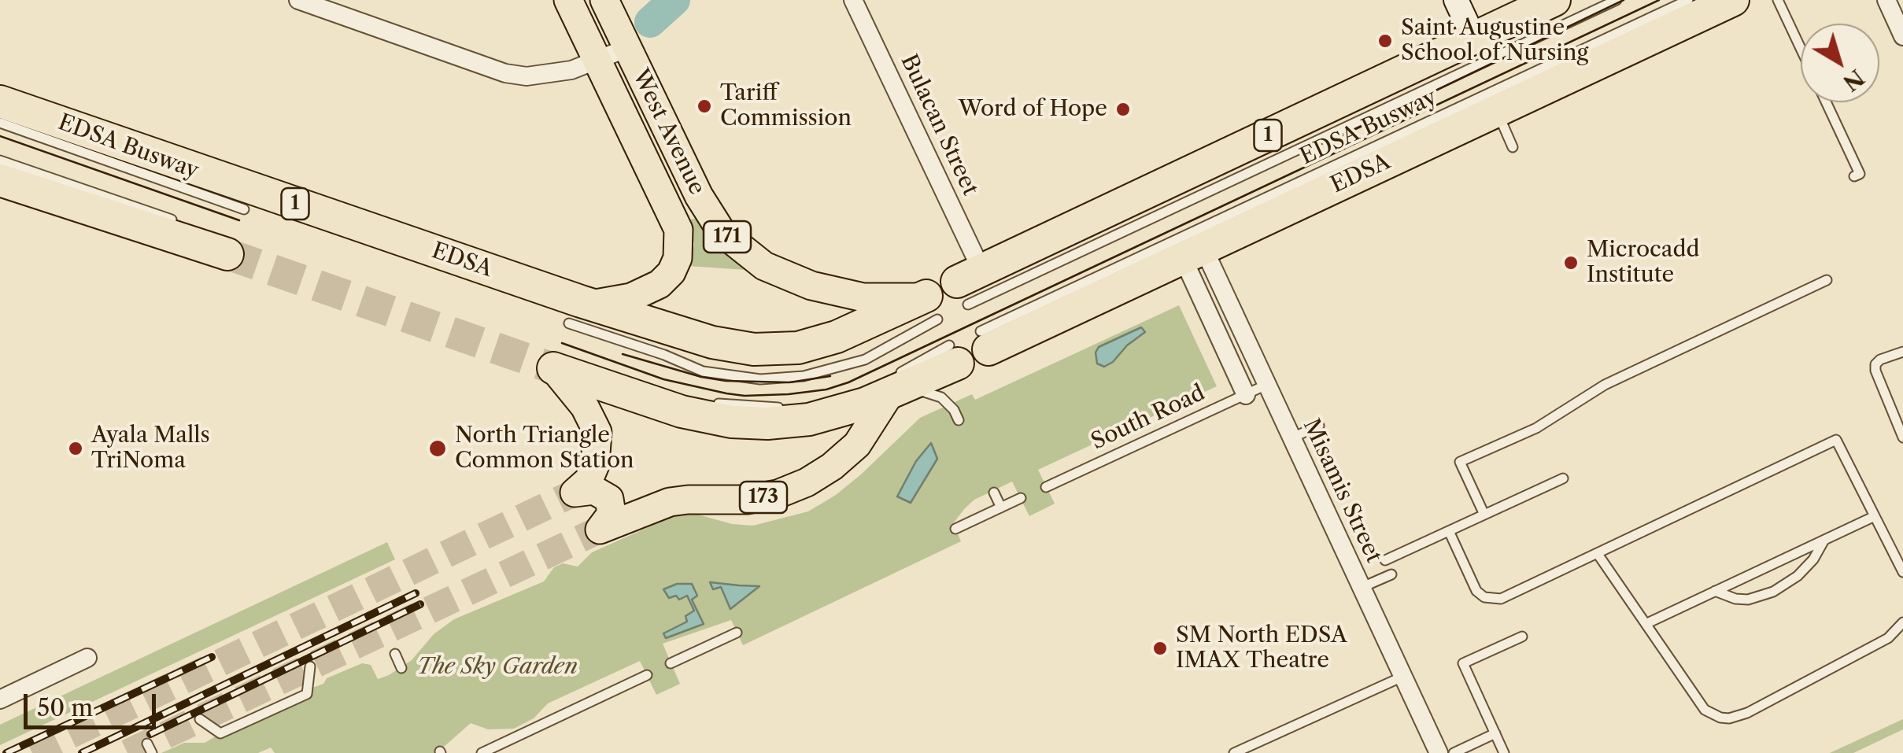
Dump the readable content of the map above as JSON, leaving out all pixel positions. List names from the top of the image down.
{
  "streets": {
    "highway": ["1", "EDSA"],
    "main road": ["West Avenue", "171", "173"],
    "street": ["Bulacan Street", "Misamis Street"],
    "lane": ["EDSA Busway", "South Road"]
  },
  "crossings": [
    ["Bulacan Street", "EDSA Busway"],
    ["Bulacan Street", "1"],
    ["EDSA Busway", "1"],
    ["EDSA Busway", "EDSA"],
    ["West Avenue", "EDSA"],
    ["EDSA", "Misamis Street"],
    ["South Road", "Misamis Street"]
  ],
  "parks": ["The Sky Garden"],
  "places": [
    "Saint Augustine School of Nursing",
    "Tariff Commission",
    "Word of Hope",
    "Microcadd Institute",
    "Ayala Malls TriNoma",
    "North Triangle Common Station",
    "SM North EDSA IMAX Theatre"
  ],
  "scale_bar": "50 m",
  "north": "bottom right"
}
